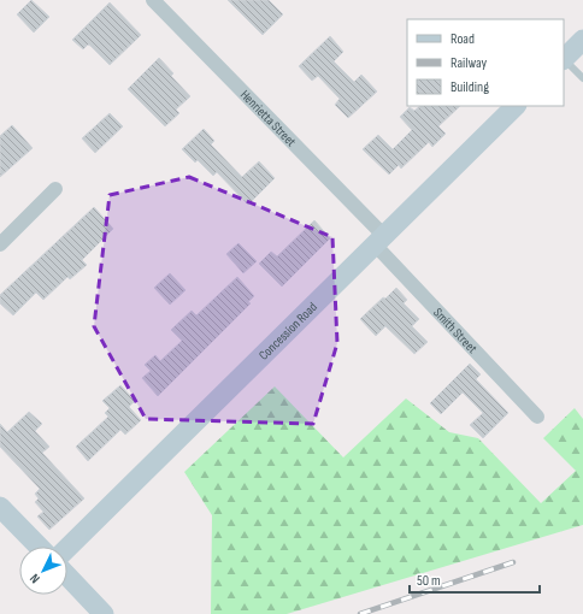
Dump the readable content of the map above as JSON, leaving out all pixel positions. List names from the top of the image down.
{
  "streets": {
    "street": ["Henrietta Street", "Smith Street", "Concession Road"]
  },
  "crossings": [
    ["Henrietta Street", "Smith Street"],
    ["Henrietta Street", "Concession Road"],
    ["Smith Street", "Concession Road"]
  ],
  "legend": ["Road", "Railway", "Building"],
  "scale_bar": "50 m",
  "north": "bottom left"
}
